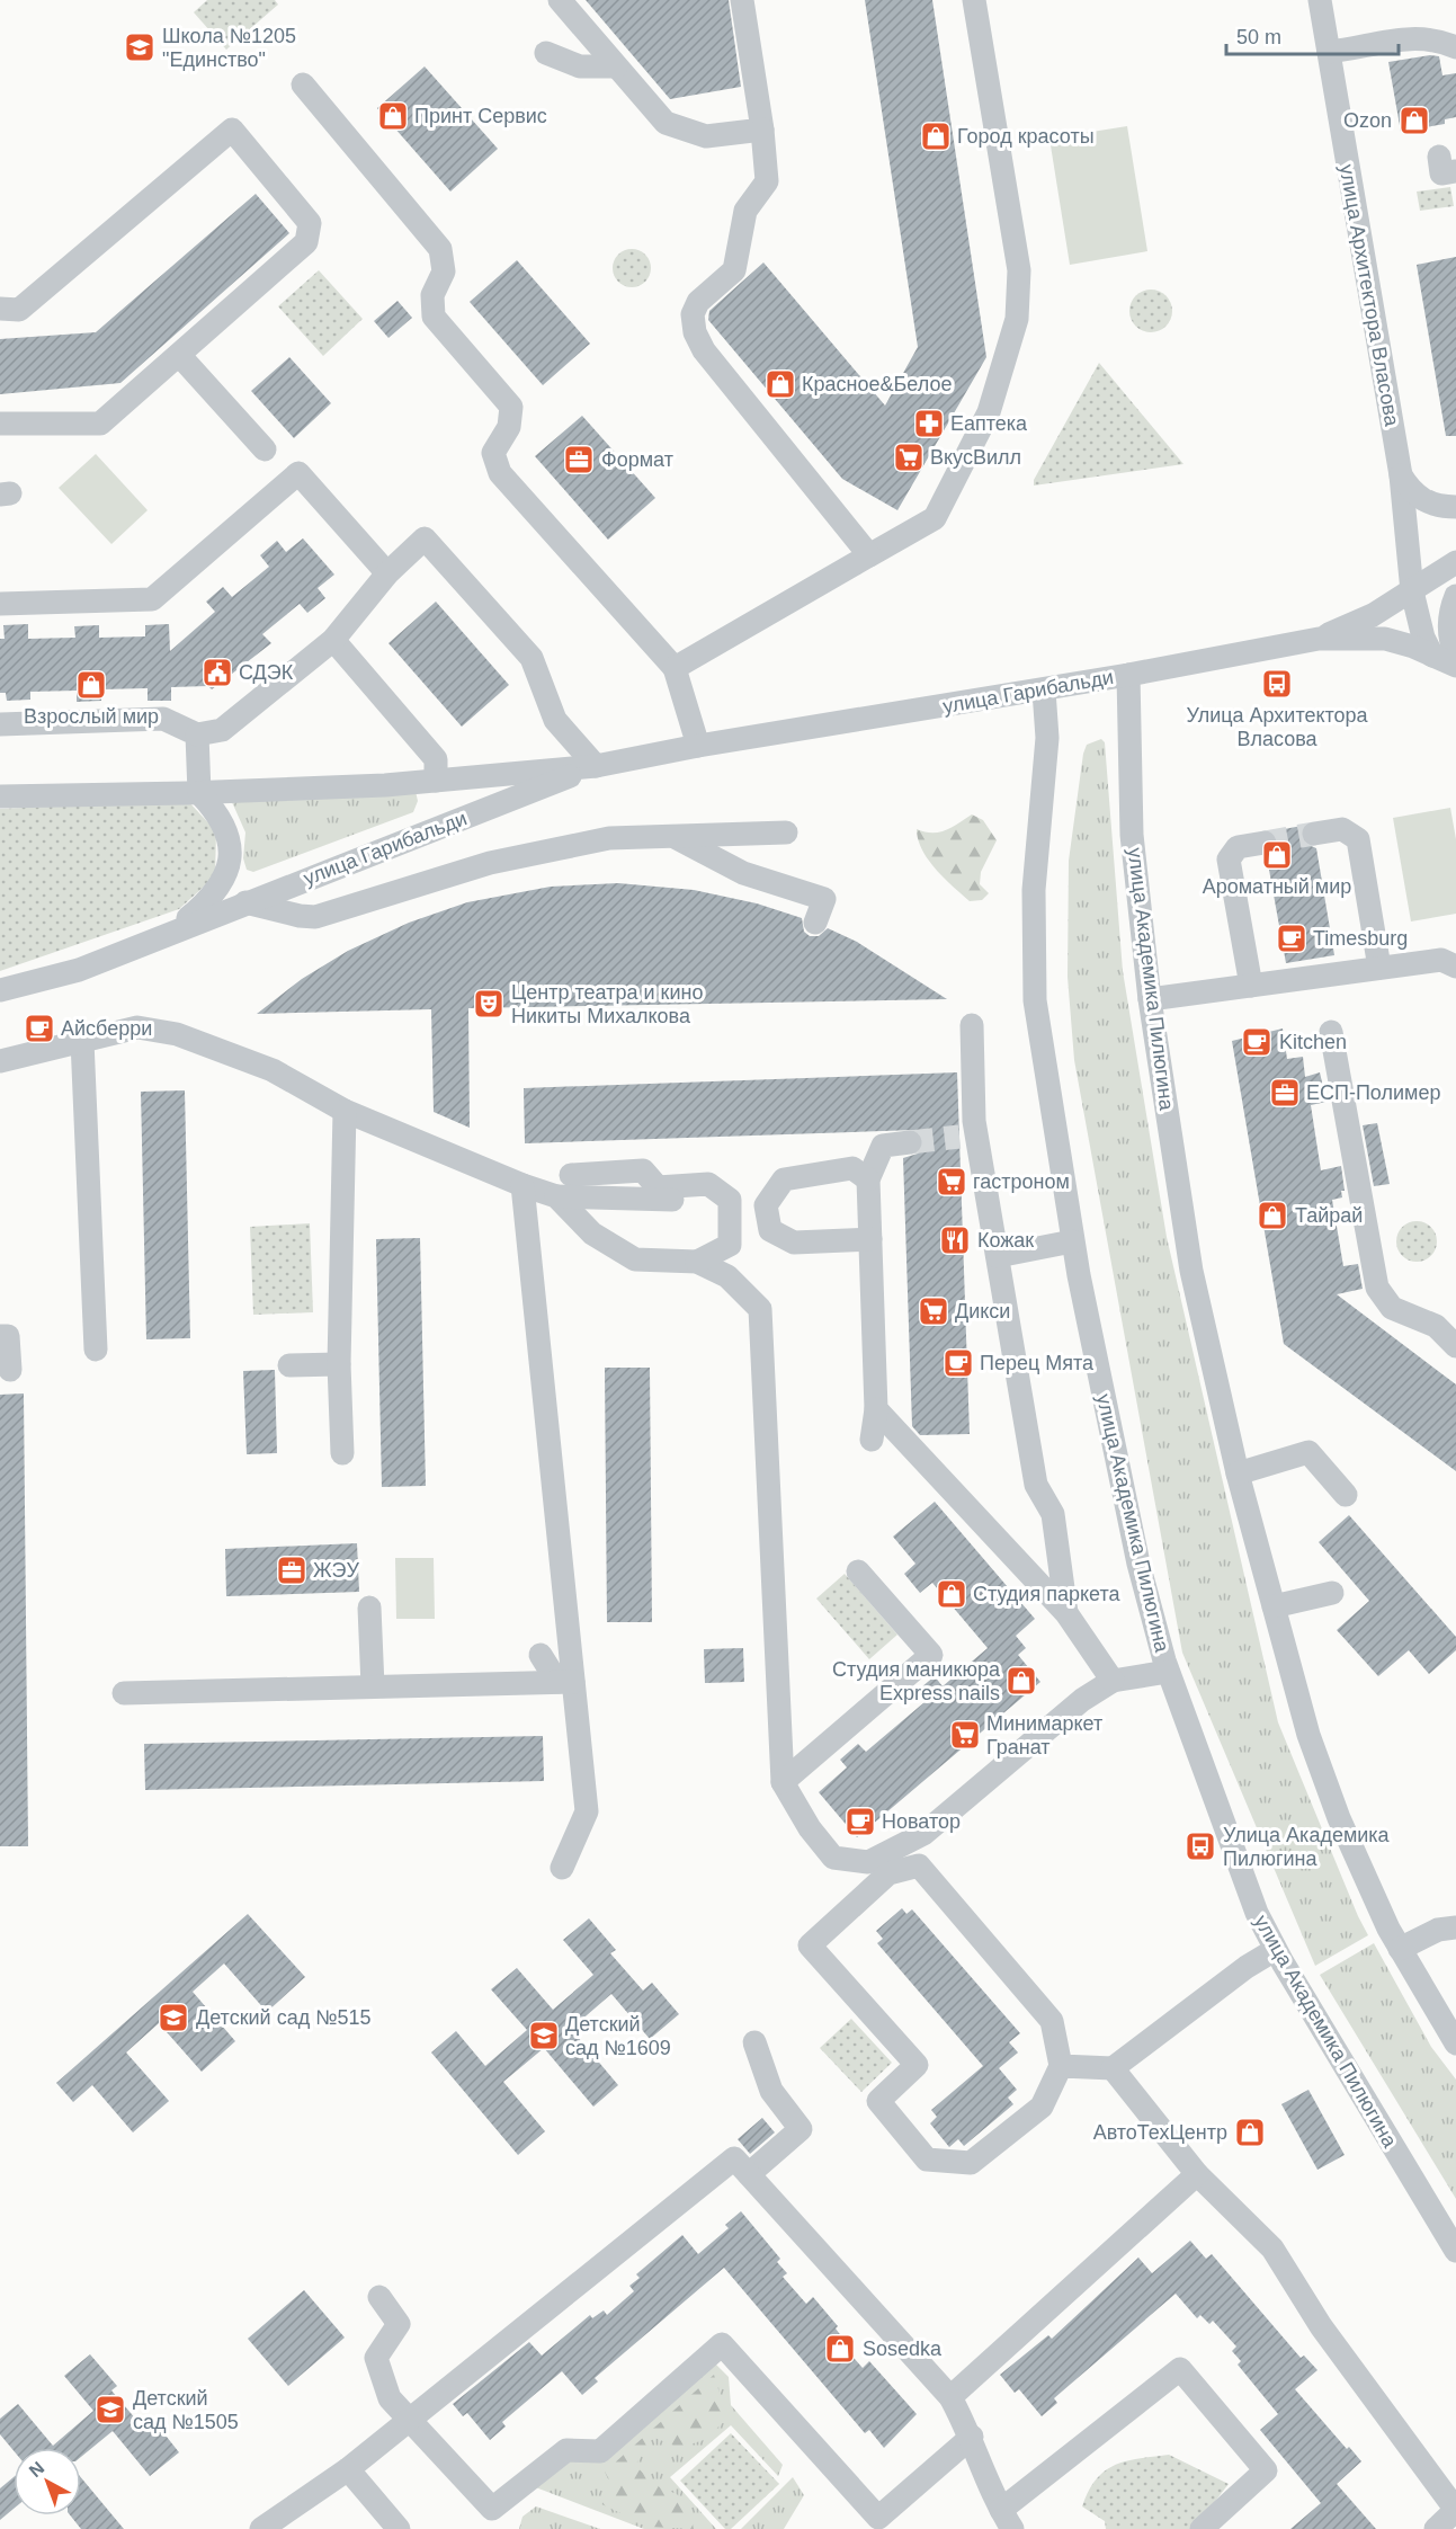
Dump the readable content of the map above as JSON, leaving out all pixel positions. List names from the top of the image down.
{
  "streets": {
    "street": ["улица Архитектора Власова", "улица Гарибальди", "улица Академика Пилюгина"]
  },
  "crossings": [
    ["улица Архитектора Власова", "улица Гарибальди"],
    ["улица Гарибальди", "улица Академика Пилюгина"]
  ],
  "places": {
    "school or university": [
      "Школа №1205 \"Единство\"",
      "Детский сад №515",
      "Детский сад №1609",
      "Детский сад №1505"
    ],
    "shop": [
      "Принт Сервис",
      "Ozon",
      "Город красоты",
      "Красное&Белое",
      "Взрослый мир",
      "Ароматный мир",
      "Тайрай",
      "Студия паркета",
      "Студия маникюра Express nails",
      "АвтоТехЦентр",
      "Sosedka"
    ],
    "pharmacy": ["Еаптека"],
    "supermarket": [
      "ВкусВилл",
      "гастроном",
      "Дикси",
      "Минимаркет Гранат"
    ],
    "office": ["Формат", "ЕСП-Полимер", "ЖЭУ"],
    "public building": ["СДЭК"],
    "bus stop": ["Улица Архитектора Власова", "Улица Академика Пилюгина"],
    "cafe": [
      "Timesburg",
      "Айсберри",
      "Kitchen",
      "Перец Мята",
      "Новатор"
    ],
    "theatre": ["Центр театра и кино Никиты Михалкова"],
    "restaurant": ["Кожак"]
  },
  "scale_bar": "50 m",
  "north": "top left"
}
